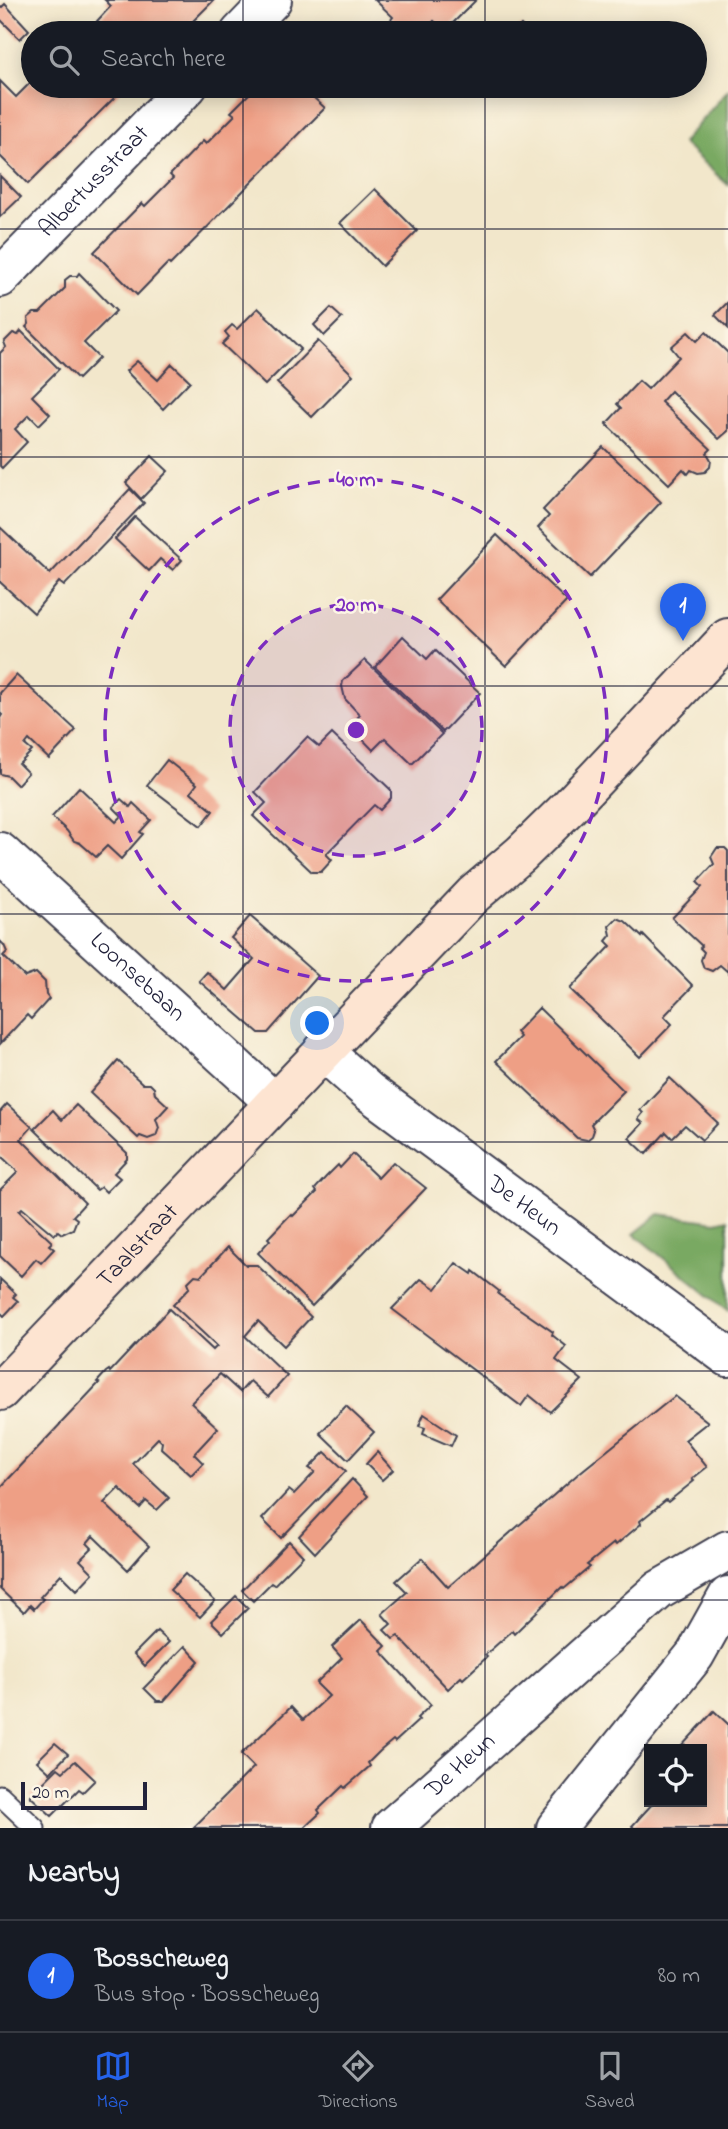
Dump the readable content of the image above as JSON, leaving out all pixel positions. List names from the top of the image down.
{
  "streets": {
    "main road": ["Taalstraat"],
    "street": ["Albertusstraat", "Loonsebaan", "De Heun"]
  },
  "crossings": [
    ["Loonsebaan", "Taalstraat"],
    ["De Heun", "Taalstraat"]
  ],
  "scale_bar": "20 m",
  "page": {
    "search": "Search here",
    "pins": "1",
    "scale": "20 m",
    "heading": "Nearby",
    "list": [
      {
        "mark": "1",
        "name": "Bosscheweg",
        "note": "Bus stop · Bosscheweg",
        "value": "80 m"
      }
    ],
    "nav": ["Map", "Directions", "Saved"]
  },
  "rings": ["40 m", "20 m"]
}
